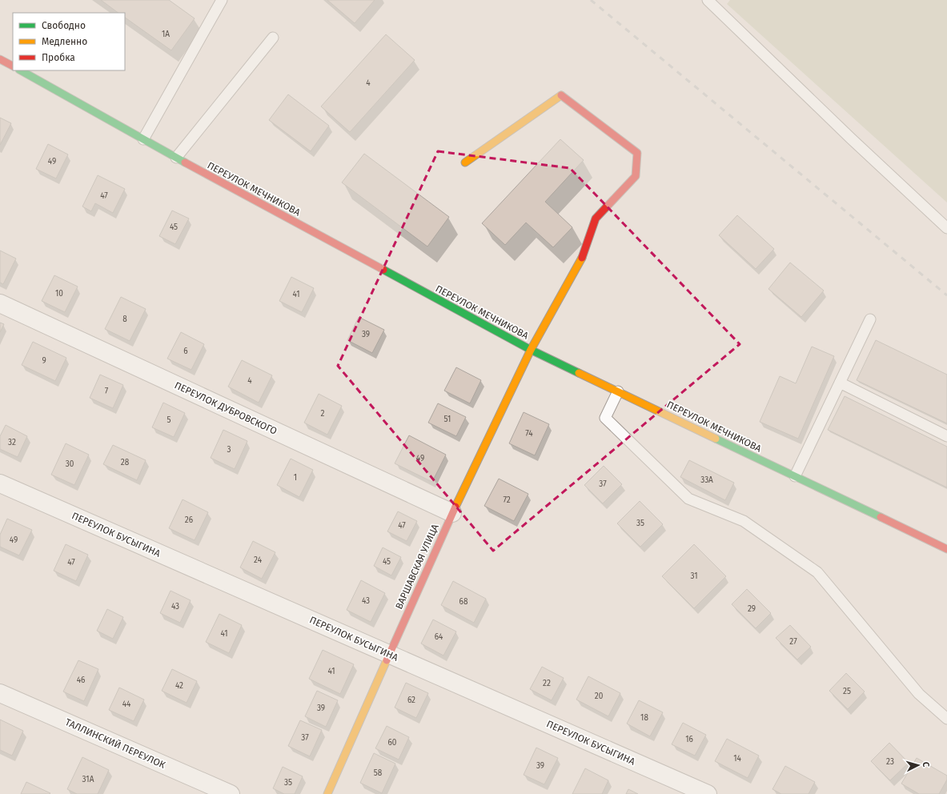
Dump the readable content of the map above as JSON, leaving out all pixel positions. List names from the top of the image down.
{
  "streets": {
    "street": [
      "ПЕРЕУЛОК МЕЧНИКОВА",
      "ПЕРЕУЛОК ДУБРОВСКОГО",
      "ПЕРЕУЛОК БУСЫГИНА",
      "ВАРШАВСКАЯ УЛИЦА",
      "ТАЛЛИНСКИЙ ПЕРЕУЛОК"
    ]
  },
  "crossings": [
    ["ПЕРЕУЛОК МЕЧНИКОВА", "ВАРШАВСКАЯ УЛИЦА"],
    ["ПЕРЕУЛОК ДУБРОВСКОГО", "ВАРШАВСКАЯ УЛИЦА"],
    ["ПЕРЕУЛОК БУСЫГИНА", "ВАРШАВСКАЯ УЛИЦА"]
  ],
  "house_numbers": [
    "1А",
    "4",
    "49",
    "47",
    "45",
    "10",
    "41",
    "8",
    "39",
    "6",
    "9",
    "4",
    "7",
    "2",
    "51",
    "5",
    "74",
    "32",
    "3",
    "49",
    "28",
    "30",
    "1",
    "33А",
    "37",
    "72",
    "26",
    "35",
    "47",
    "49",
    "24",
    "45",
    "47",
    "31",
    "43",
    "68",
    "43",
    "29",
    "41",
    "64",
    "27",
    "41",
    "46",
    "22",
    "42",
    "25",
    "20",
    "62",
    "44",
    "39",
    "18",
    "37",
    "16",
    "60",
    "14",
    "23",
    "39",
    "58",
    "31А",
    "35"
  ],
  "legend": ["Свободно", "Медленно", "Пробка"],
  "north": "right"
}
